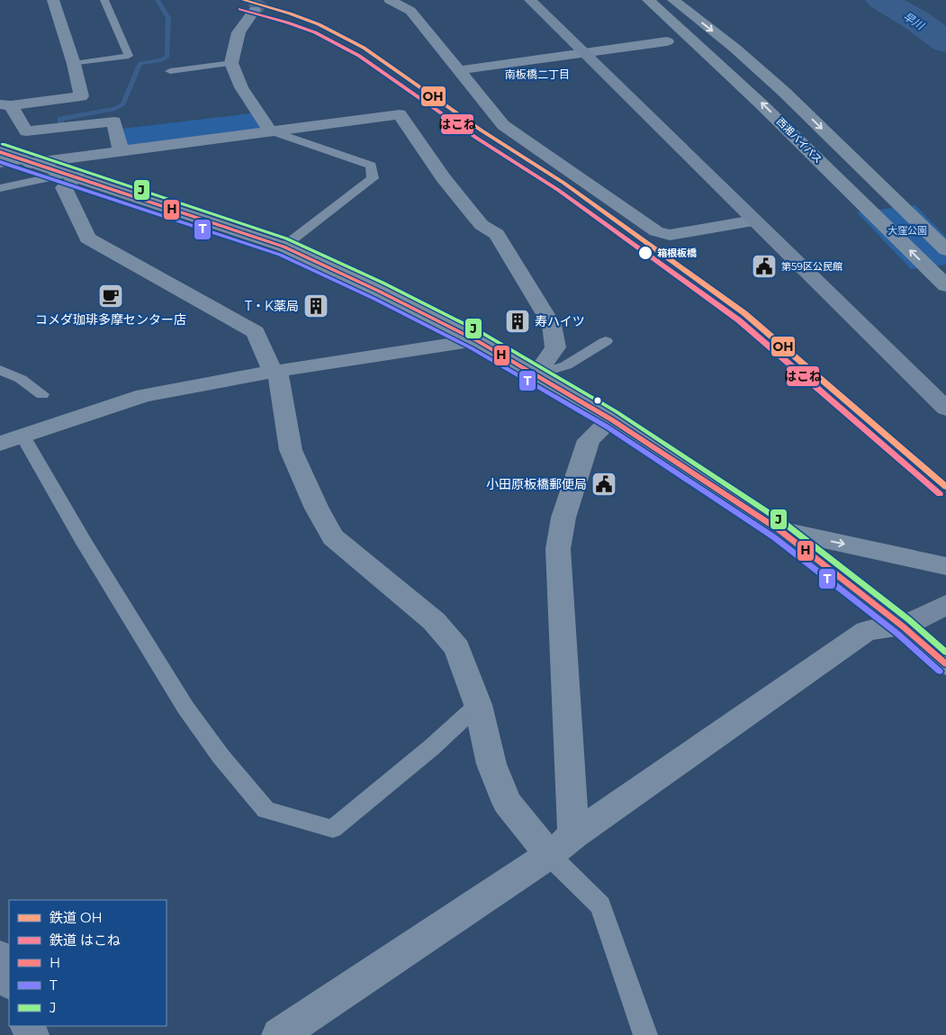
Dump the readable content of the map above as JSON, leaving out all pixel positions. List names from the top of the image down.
{
  "streets": {
    "highway": ["西湘バイパス"]
  },
  "districts": ["南板橋二丁目"],
  "water": ["早川"],
  "parks": ["大窪公園"],
  "places": {
    "other": ["箱根板橋"],
    "public building": ["第59区公民館", "小田原板橋郵便局"],
    "cafe": ["コメダ珈琲多摩センター店"],
    "building": ["T・K薬局", "寿ハイツ"]
  },
  "lines": [
    "rail line OH",
    "rail line はこね",
    "transit line J",
    "transit line H",
    "transit line T"
  ],
  "legend": [
    "鉄道 OH",
    "鉄道 はこね",
    "H",
    "T",
    "J"
  ]
}
